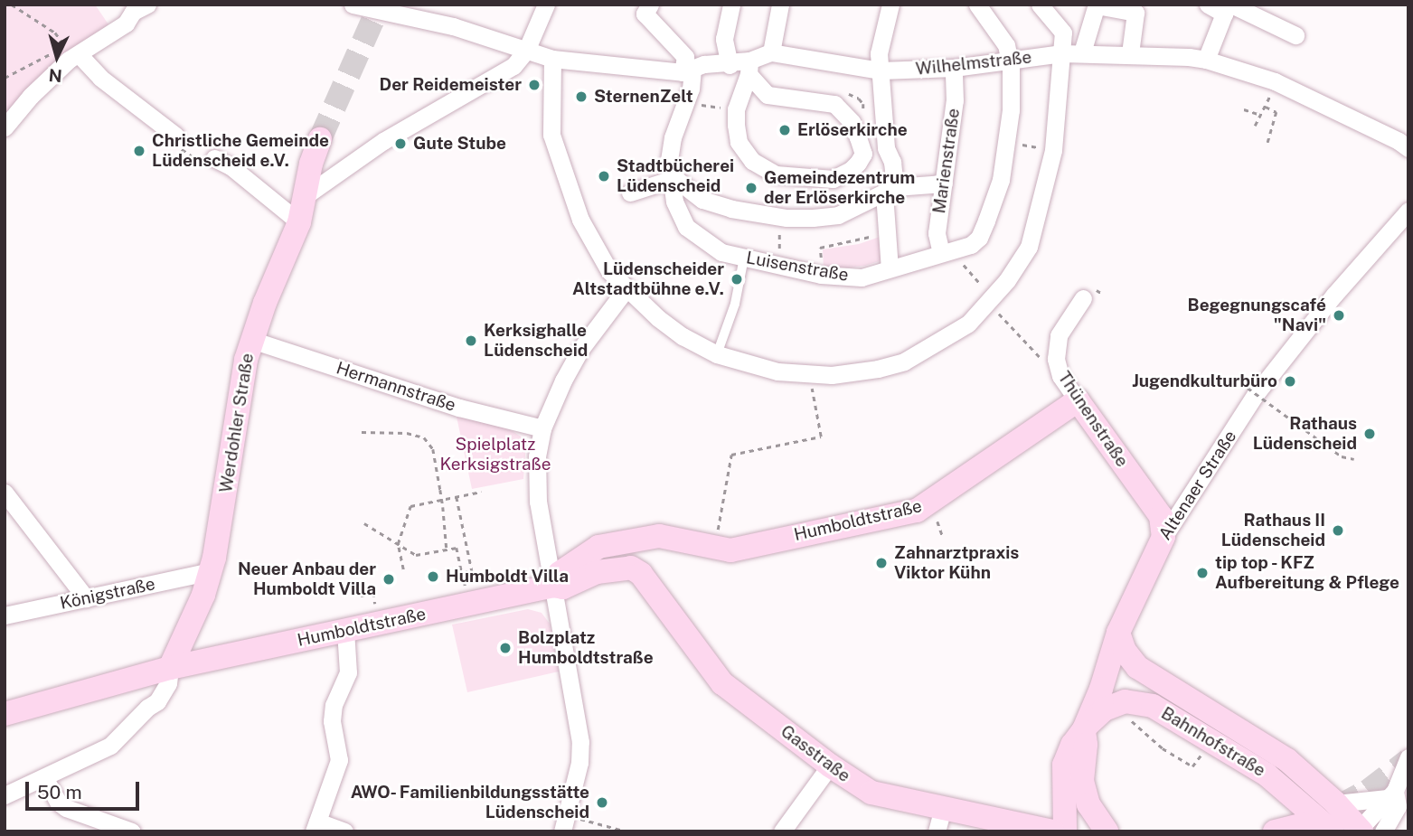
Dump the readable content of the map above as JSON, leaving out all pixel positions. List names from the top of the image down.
{
  "streets": {
    "street": [
      "Wilhelmstraße",
      "Marienstraße",
      "Luisenstraße",
      "Hermannstraße",
      "Thünenstraße",
      "Werdohler Straße",
      "Altenaer Straße",
      "Humboldtstraße",
      "Königstraße",
      "Bahnhofstraße",
      "Gasstraße"
    ]
  },
  "crossings": [
    ["Wilhelmstraße", "Marienstraße"],
    ["Wilhelmstraße", "Luisenstraße"],
    ["Marienstraße", "Luisenstraße"],
    ["Hermannstraße", "Werdohler Straße"],
    ["Thünenstraße", "Altenaer Straße"],
    ["Thünenstraße", "Humboldtstraße"],
    ["Werdohler Straße", "Humboldtstraße"],
    ["Werdohler Straße", "Königstraße"],
    ["Altenaer Straße", "Bahnhofstraße"],
    ["Humboldtstraße", "Gasstraße"]
  ],
  "parks": ["Spielplatz Kerksigstraße"],
  "places": [
    "Der Reidemeister",
    "SternenZelt",
    "Erlöserkirche",
    "Gute Stube",
    "Christliche Gemeinde Lüdenscheid e.V.",
    "Stadtbücherei Lüdenscheid",
    "Gemeindezentrum der Erlöserkirche",
    "Lüdenscheider Altstadtbühne e.V.",
    "Begegnungscafé \"Navi\"",
    "Kerksighalle Lüdenscheid",
    "Jugendkulturbüro",
    "Rathaus Lüdenscheid",
    "Rathaus II Lüdenscheid",
    "Zahnarztpraxis Viktor Kühn",
    "tip top - KFZ Aufbereitung & Pflege",
    "Humboldt Villa",
    "Neuer Anbau der Humboldt Villa",
    "Bolzplatz Humboldtstraße",
    "AWO- Familienbildungsstätte Lüdenscheid"
  ],
  "scale_bar": "50 m",
  "north": "bottom"
}
